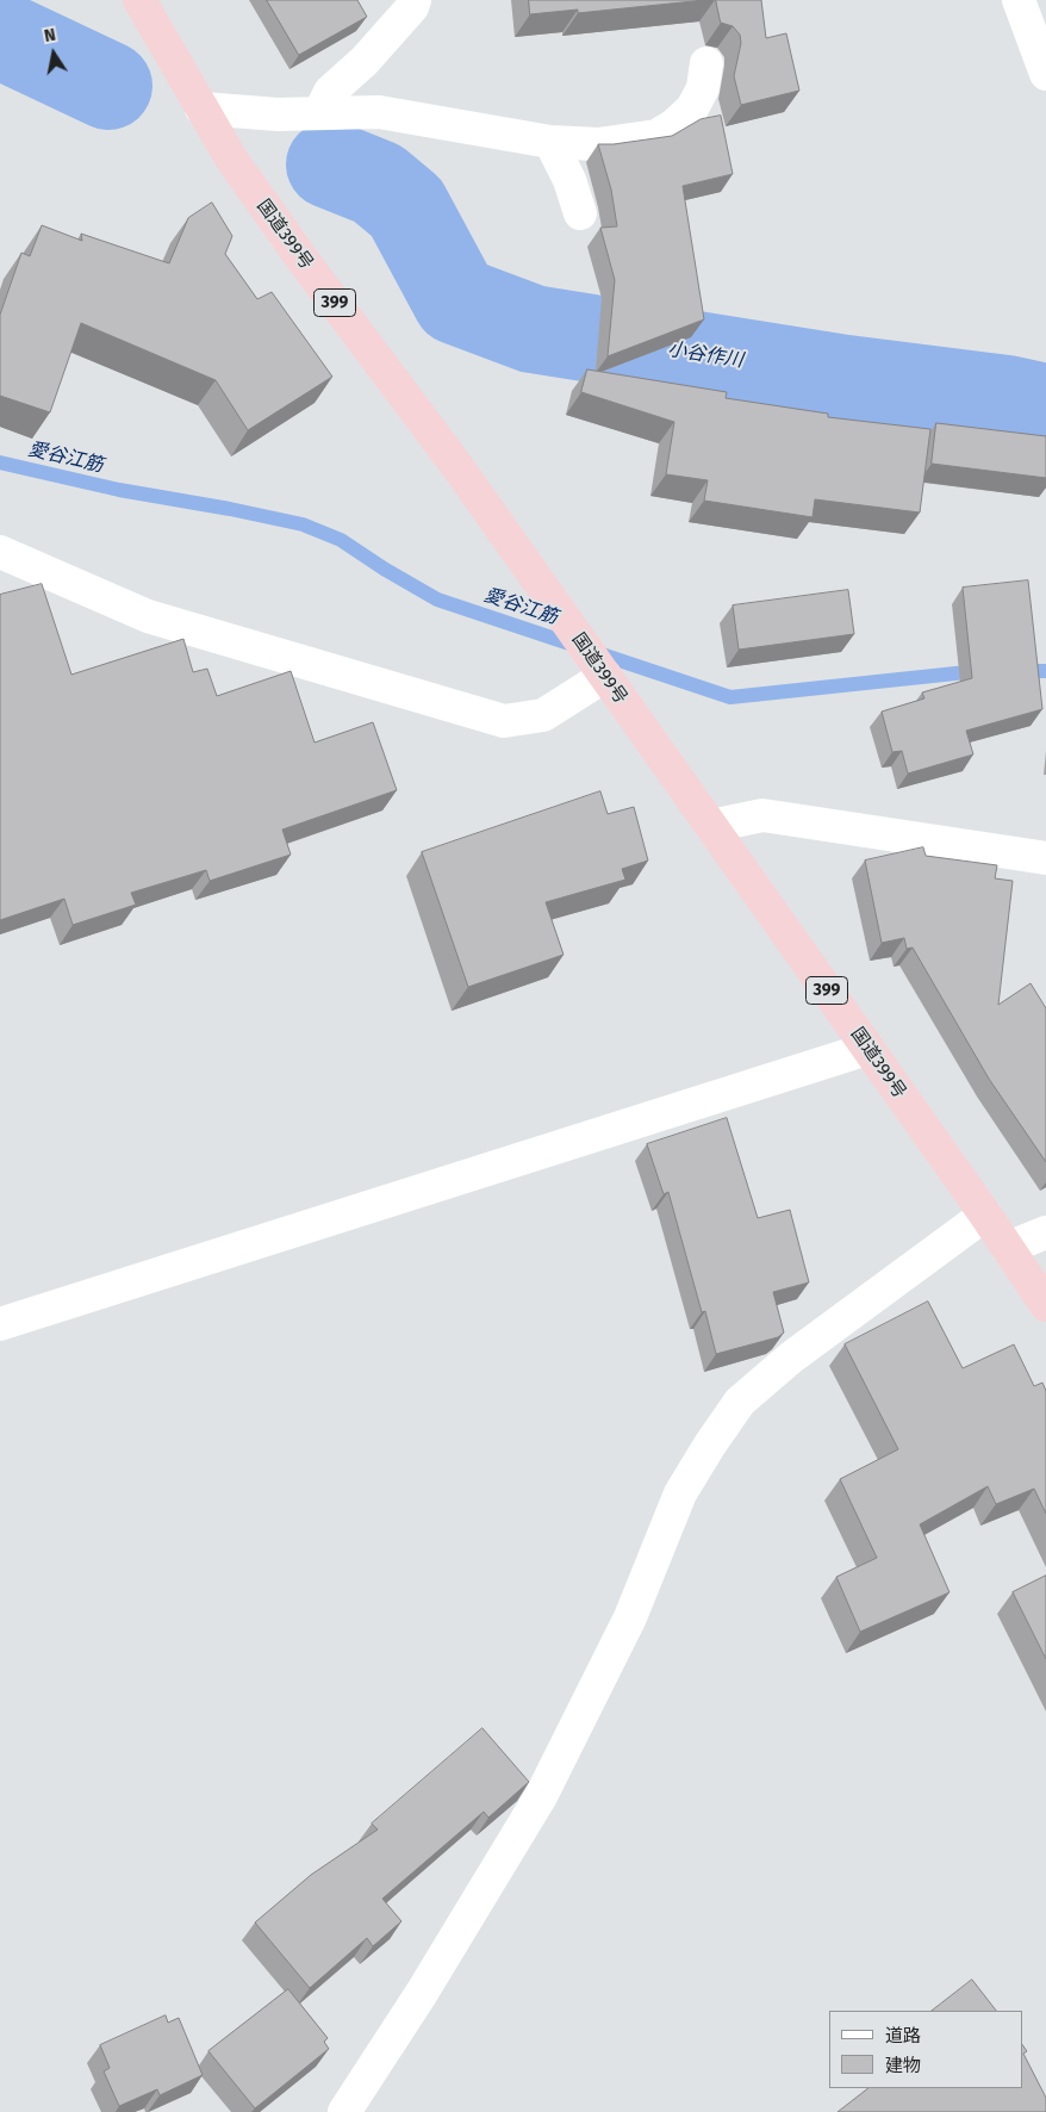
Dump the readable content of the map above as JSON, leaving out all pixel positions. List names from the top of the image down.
{
  "streets": {
    "highway": ["国道399号", "399"]
  },
  "water": ["小谷作川", "愛谷江筋"],
  "legend": ["道路", "建物"],
  "north": "top"
}
